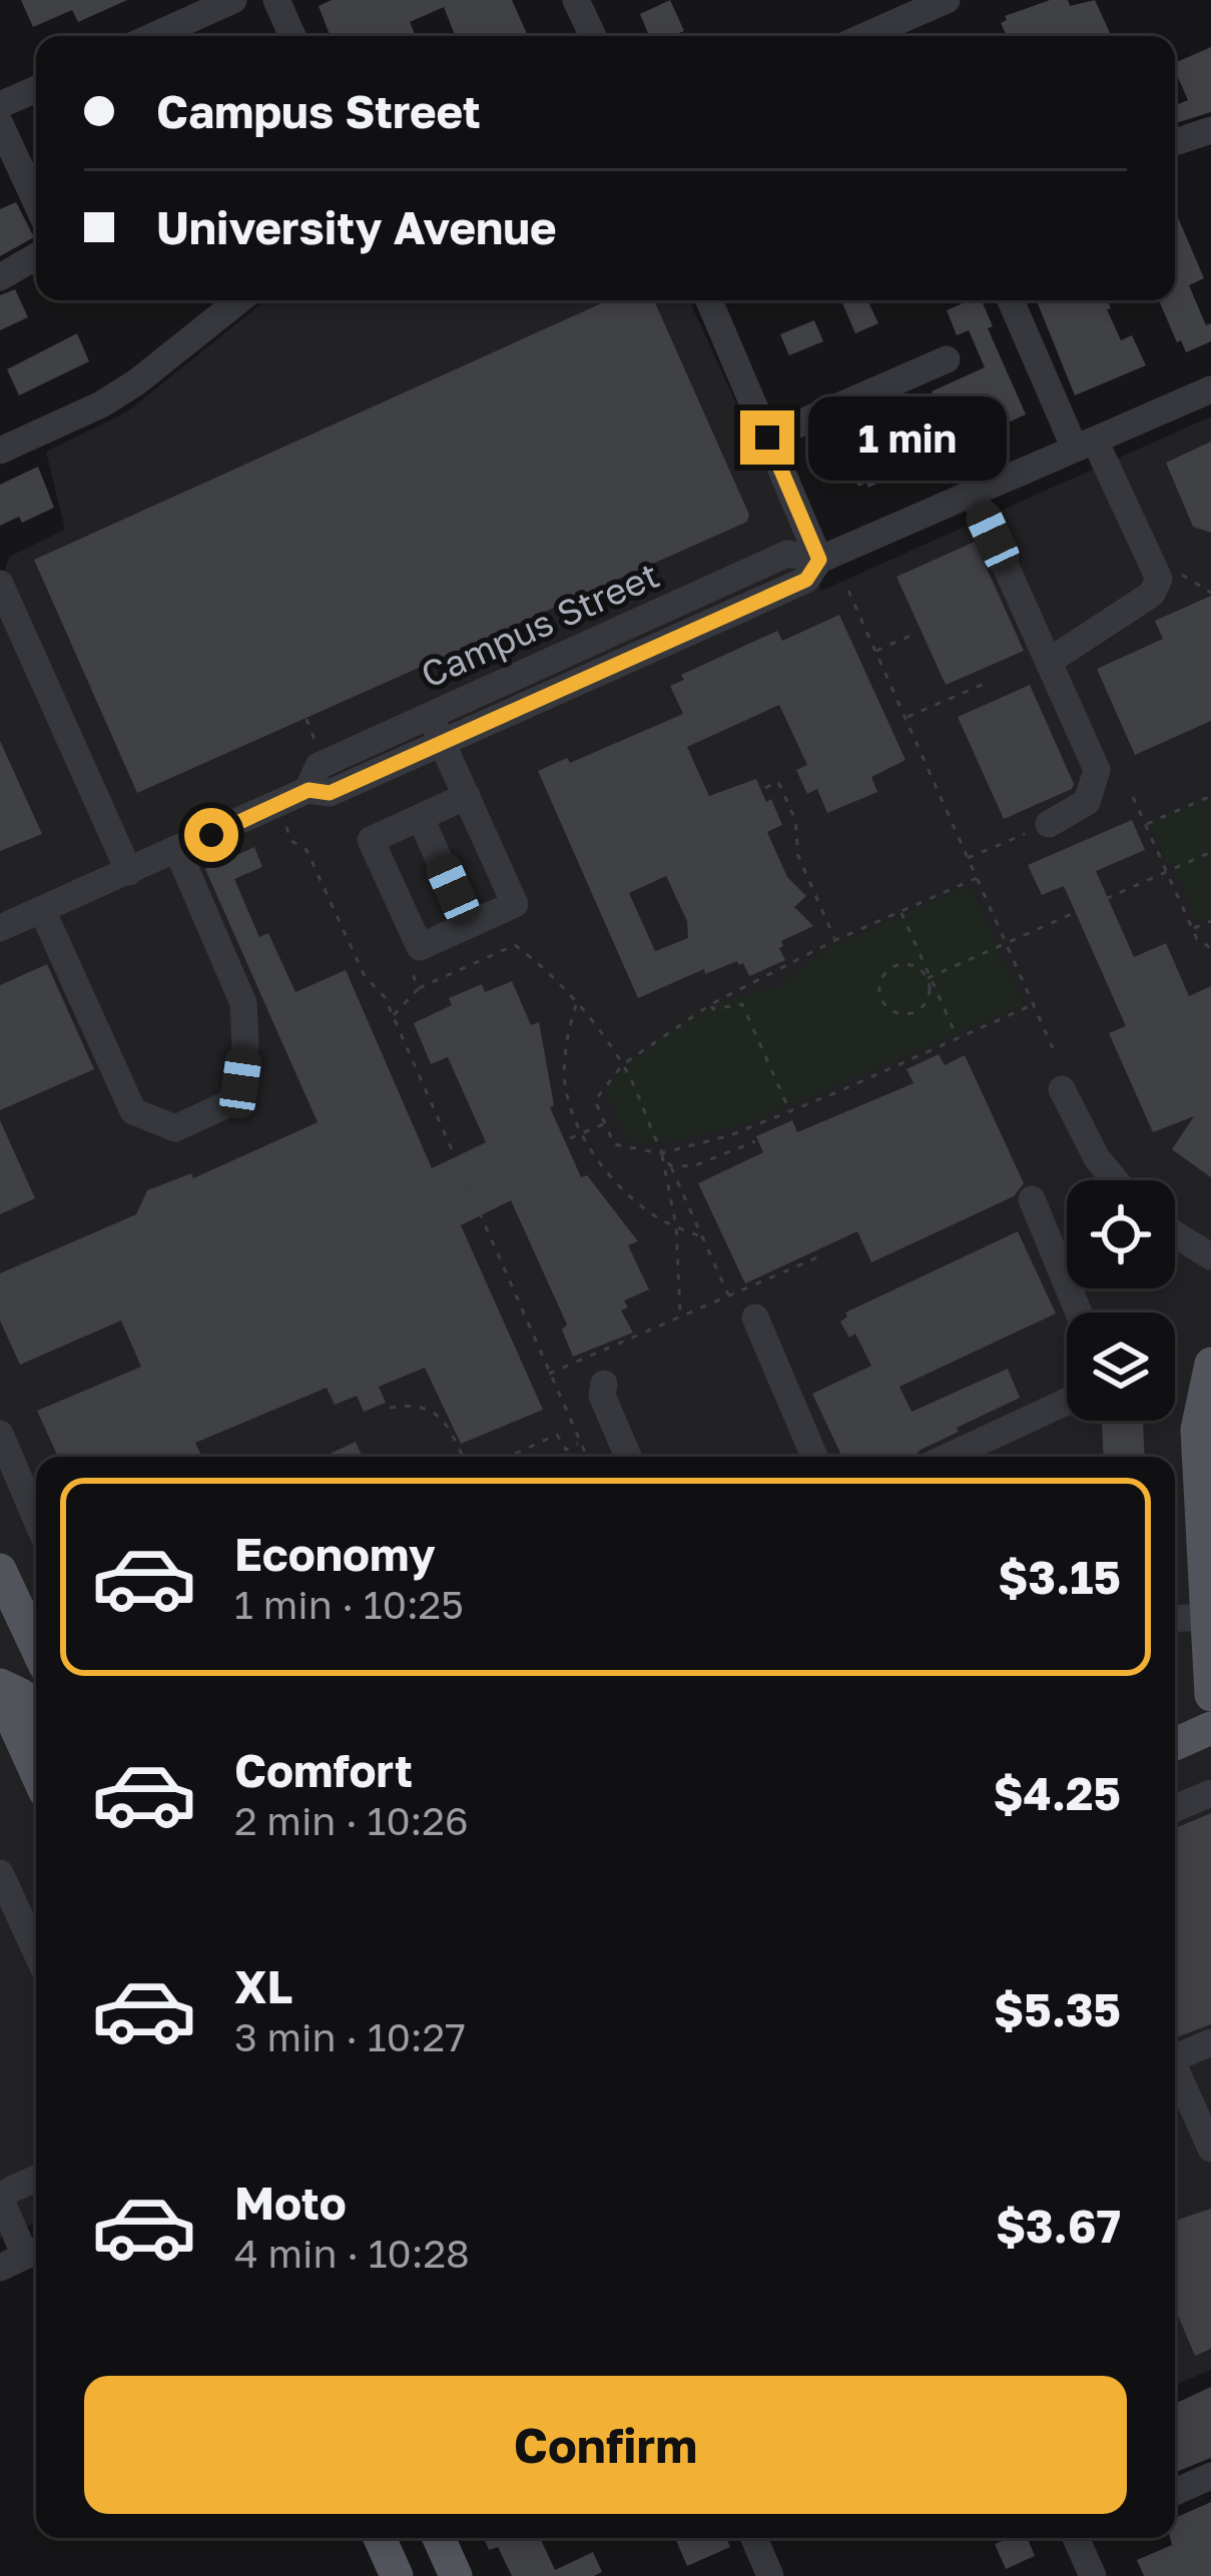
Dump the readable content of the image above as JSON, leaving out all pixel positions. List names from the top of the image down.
{
  "streets": {
    "street": ["Campus Street"]
  },
  "page": {
    "banner": ["Campus Street", "University Avenue"],
    "bubble": "1 min",
    "list": [
      {
        "name": "Economy",
        "note": "1 min · 10:25",
        "value": "$3.15"
      },
      {
        "name": "Comfort",
        "note": "2 min · 10:26",
        "value": "$4.25"
      },
      {
        "name": "XL",
        "note": "3 min · 10:27",
        "value": "$5.35"
      },
      {
        "name": "Moto",
        "note": "4 min · 10:28",
        "value": "$3.67"
      }
    ],
    "buttons": "Confirm"
  }
}
